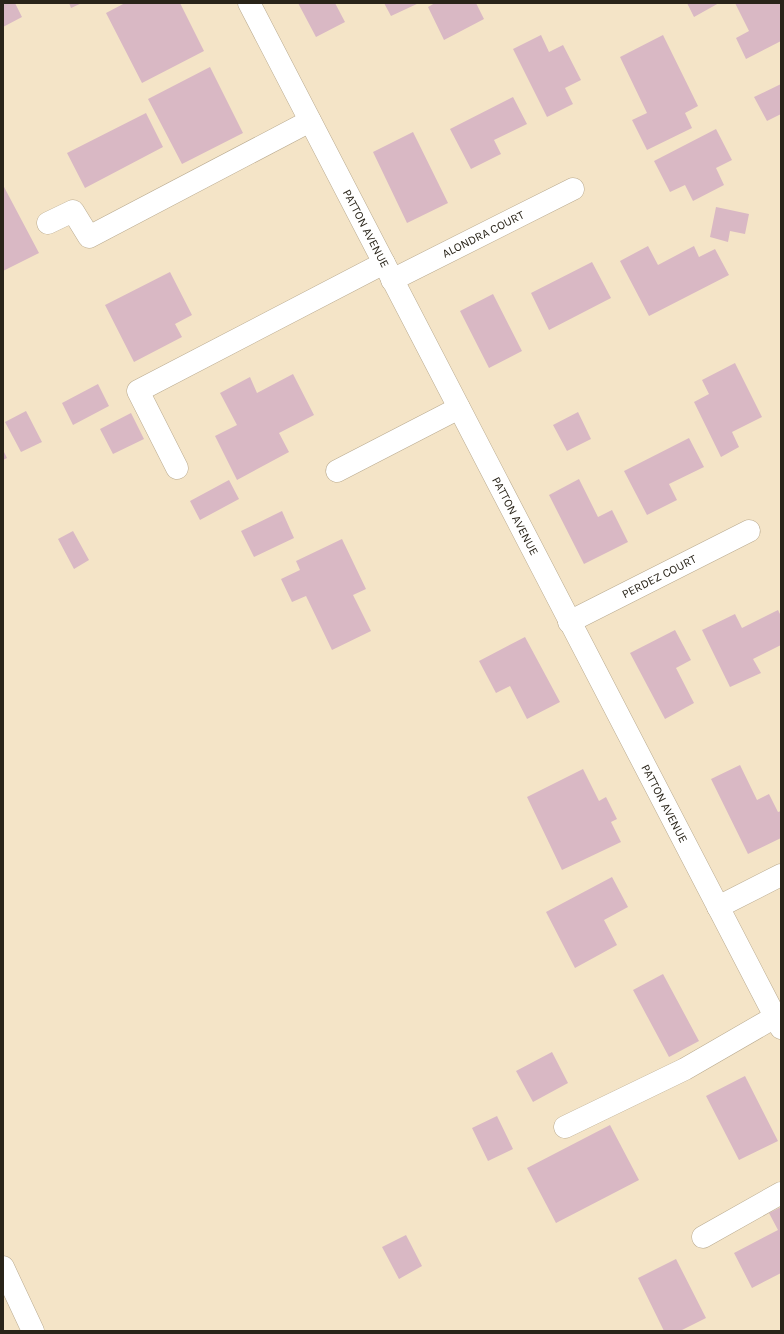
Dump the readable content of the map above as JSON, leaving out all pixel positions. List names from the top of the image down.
{
  "streets": {
    "street": ["PATTON AVENUE", "ALONDRA COURT", "PERDEZ COURT"]
  },
  "crossings": [
    ["PATTON AVENUE", "ALONDRA COURT"],
    ["PATTON AVENUE", "PERDEZ COURT"]
  ]
}
